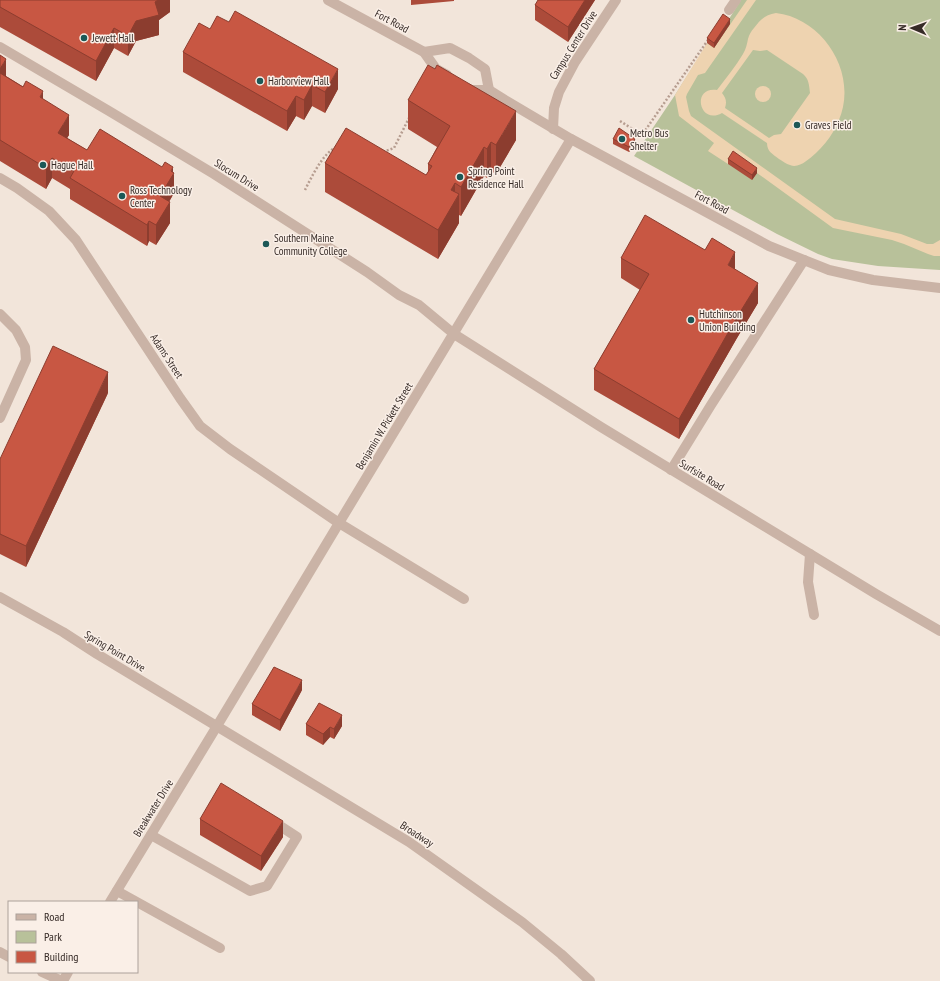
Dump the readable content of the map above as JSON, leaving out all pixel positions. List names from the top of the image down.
{
  "streets": {
    "street": [
      "Fort Road",
      "Campus Center Drive",
      "Slocum Drive",
      "Adams Street",
      "Benjamin W. Pickett Street",
      "Surfsite Road",
      "Spring Point Drive",
      "Breakwater Drive",
      "Broadway"
    ]
  },
  "crossings": [
    ["Fort Road", "Campus Center Drive"],
    ["Fort Road", "Benjamin W. Pickett Street"],
    ["Slocum Drive", "Benjamin W. Pickett Street"],
    ["Slocum Drive", "Surfsite Road"],
    ["Adams Street", "Benjamin W. Pickett Street"],
    ["Benjamin W. Pickett Street", "Surfsite Road"],
    ["Benjamin W. Pickett Street", "Spring Point Drive"],
    ["Benjamin W. Pickett Street", "Breakwater Drive"],
    ["Benjamin W. Pickett Street", "Broadway"],
    ["Spring Point Drive", "Breakwater Drive"],
    ["Spring Point Drive", "Broadway"],
    ["Breakwater Drive", "Broadway"]
  ],
  "places": [
    "Jewett Hall",
    "Harborview Hall",
    "Graves Field",
    "Metro Bus Shelter",
    "Hague Hall",
    "Spring Point Residence Hall",
    "Ross Technology Center",
    "Southern Maine Community College",
    "Hutchinson Union Building"
  ],
  "legend": ["Road", "Park", "Building"],
  "north": "left"
}
